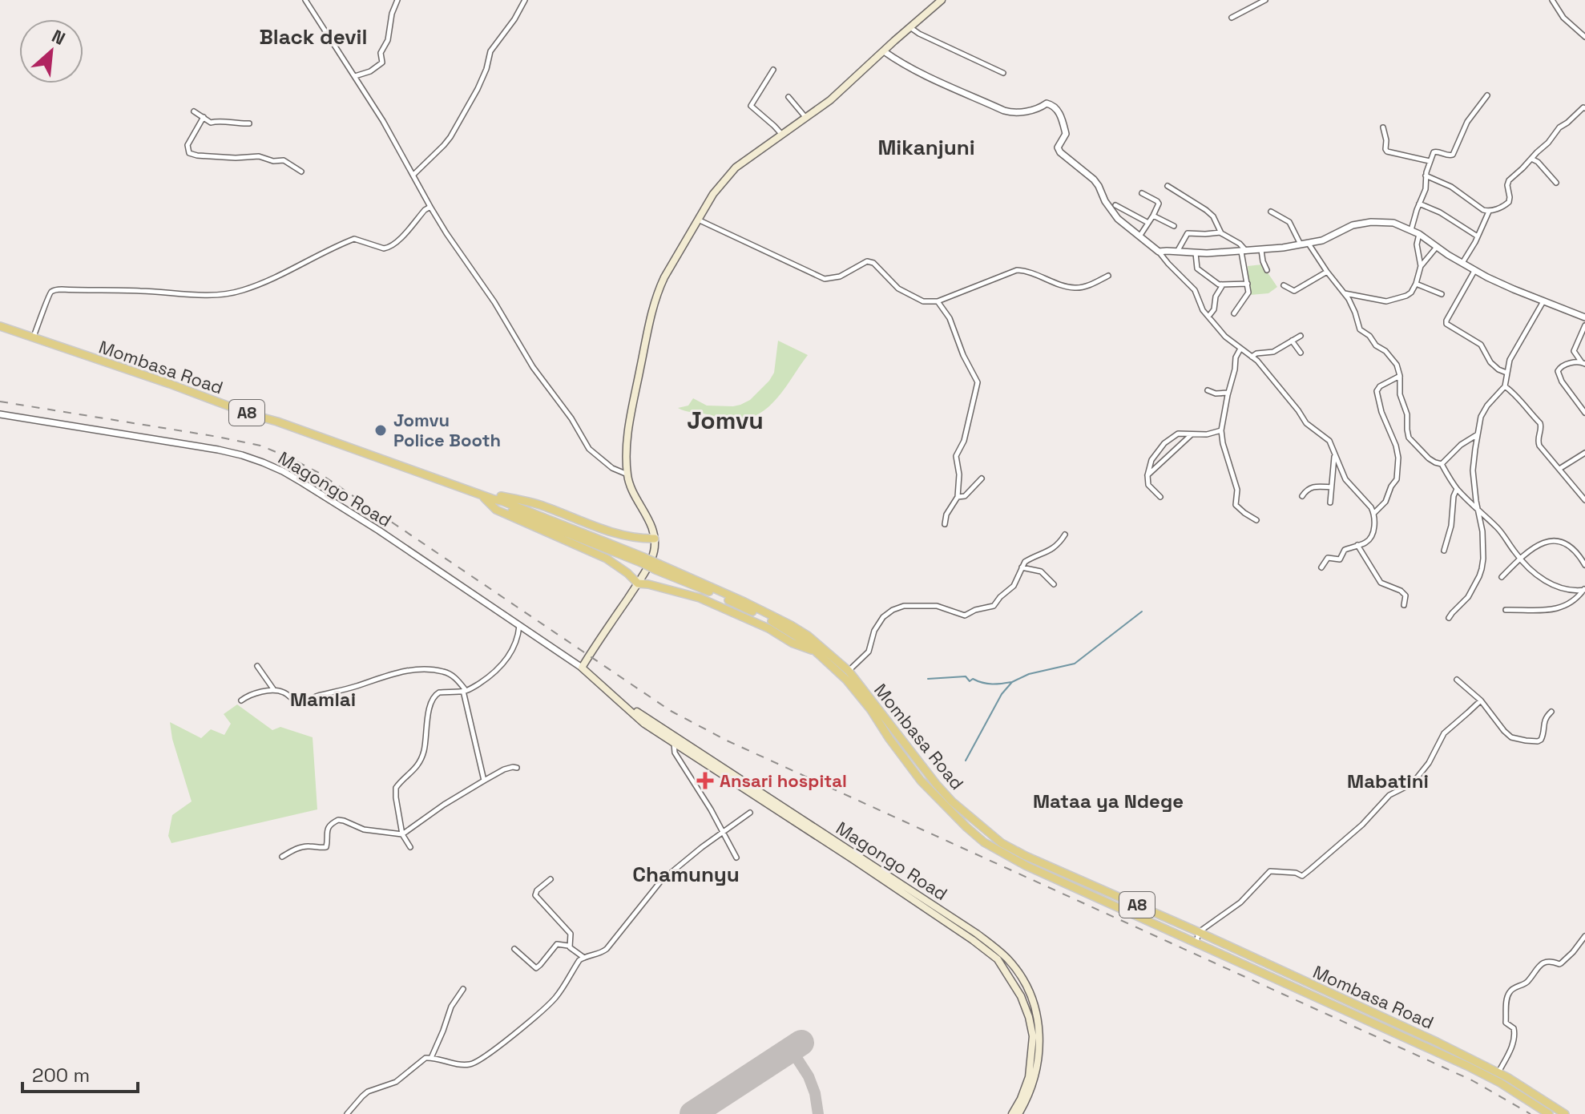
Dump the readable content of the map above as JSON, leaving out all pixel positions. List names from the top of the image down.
{
  "streets": {
    "highway": ["Mombasa Road", "A8"],
    "main road": ["Magongo Road"]
  },
  "districts": [
    "Black devil",
    "Mikanjuni",
    "Jomvu",
    "Mamlai",
    "Mabatini",
    "Mataa ya Ndege",
    "Chamunyu"
  ],
  "places": {
    "other": ["Jomvu Police Booth"],
    "health": ["Ansari hospital"]
  },
  "scale_bar": "200 m",
  "north": "top right"
}
